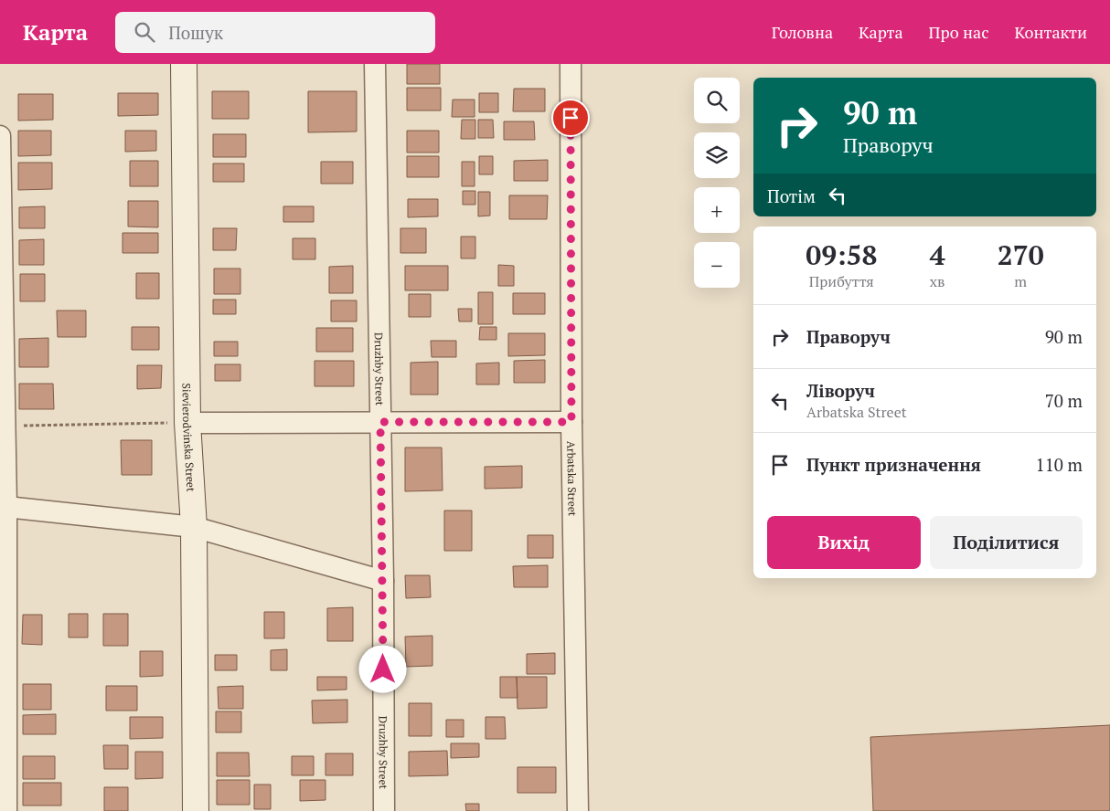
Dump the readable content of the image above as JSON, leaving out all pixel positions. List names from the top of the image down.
{
  "streets": {
    "street": ["Druzhby Street", "Sievierodvinska Street", "Arbatska Street"]
  },
  "page": {
    "header": "Карта",
    "search": "Пошук",
    "nav": [
      "Головна",
      "Карта",
      "Про нас",
      "Контакти"
    ],
    "map_buttons": ["+", "−"],
    "turn": ["90 m", "Праворуч"],
    "then": "Потім",
    "eta": [
      "09:58",
      "Прибуття",
      "4",
      "хв",
      "270",
      "m"
    ],
    "list": [
      {
        "name": "Праворуч",
        "value": "90 m"
      },
      {
        "name": "Ліворуч",
        "note": "Arbatska Street",
        "value": "70 m"
      },
      {
        "name": "Пункт призначення",
        "value": "110 m"
      }
    ],
    "buttons": ["Вихід", "Поділитися"]
  }
}
